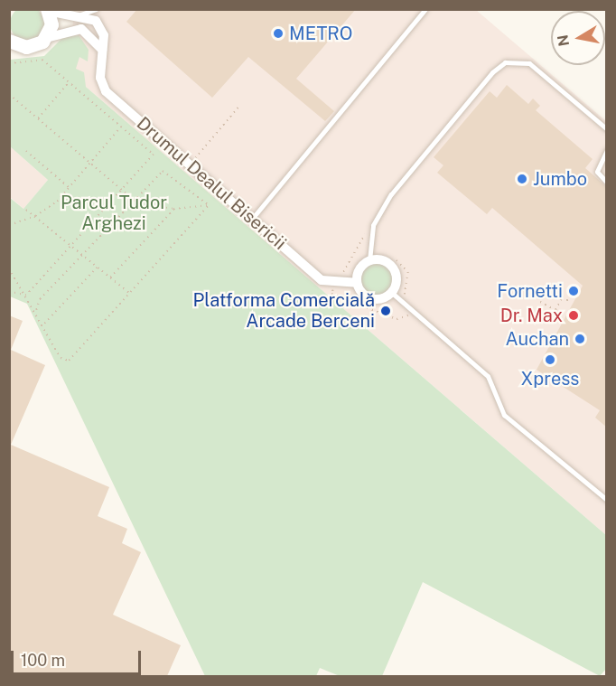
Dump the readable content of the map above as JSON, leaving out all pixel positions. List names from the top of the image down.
{
  "streets": {
    "street": ["Drumul Dealul Bisericii"]
  },
  "parks": ["Parcul Tudor Arghezi"],
  "places": [
    "METRO",
    "Jumbo",
    "Fornetti",
    "Platforma Comercială Arcade Berceni",
    "Dr. Max",
    "Auchan",
    "Xpress"
  ],
  "scale_bar": "100 m",
  "north": "left"
}
